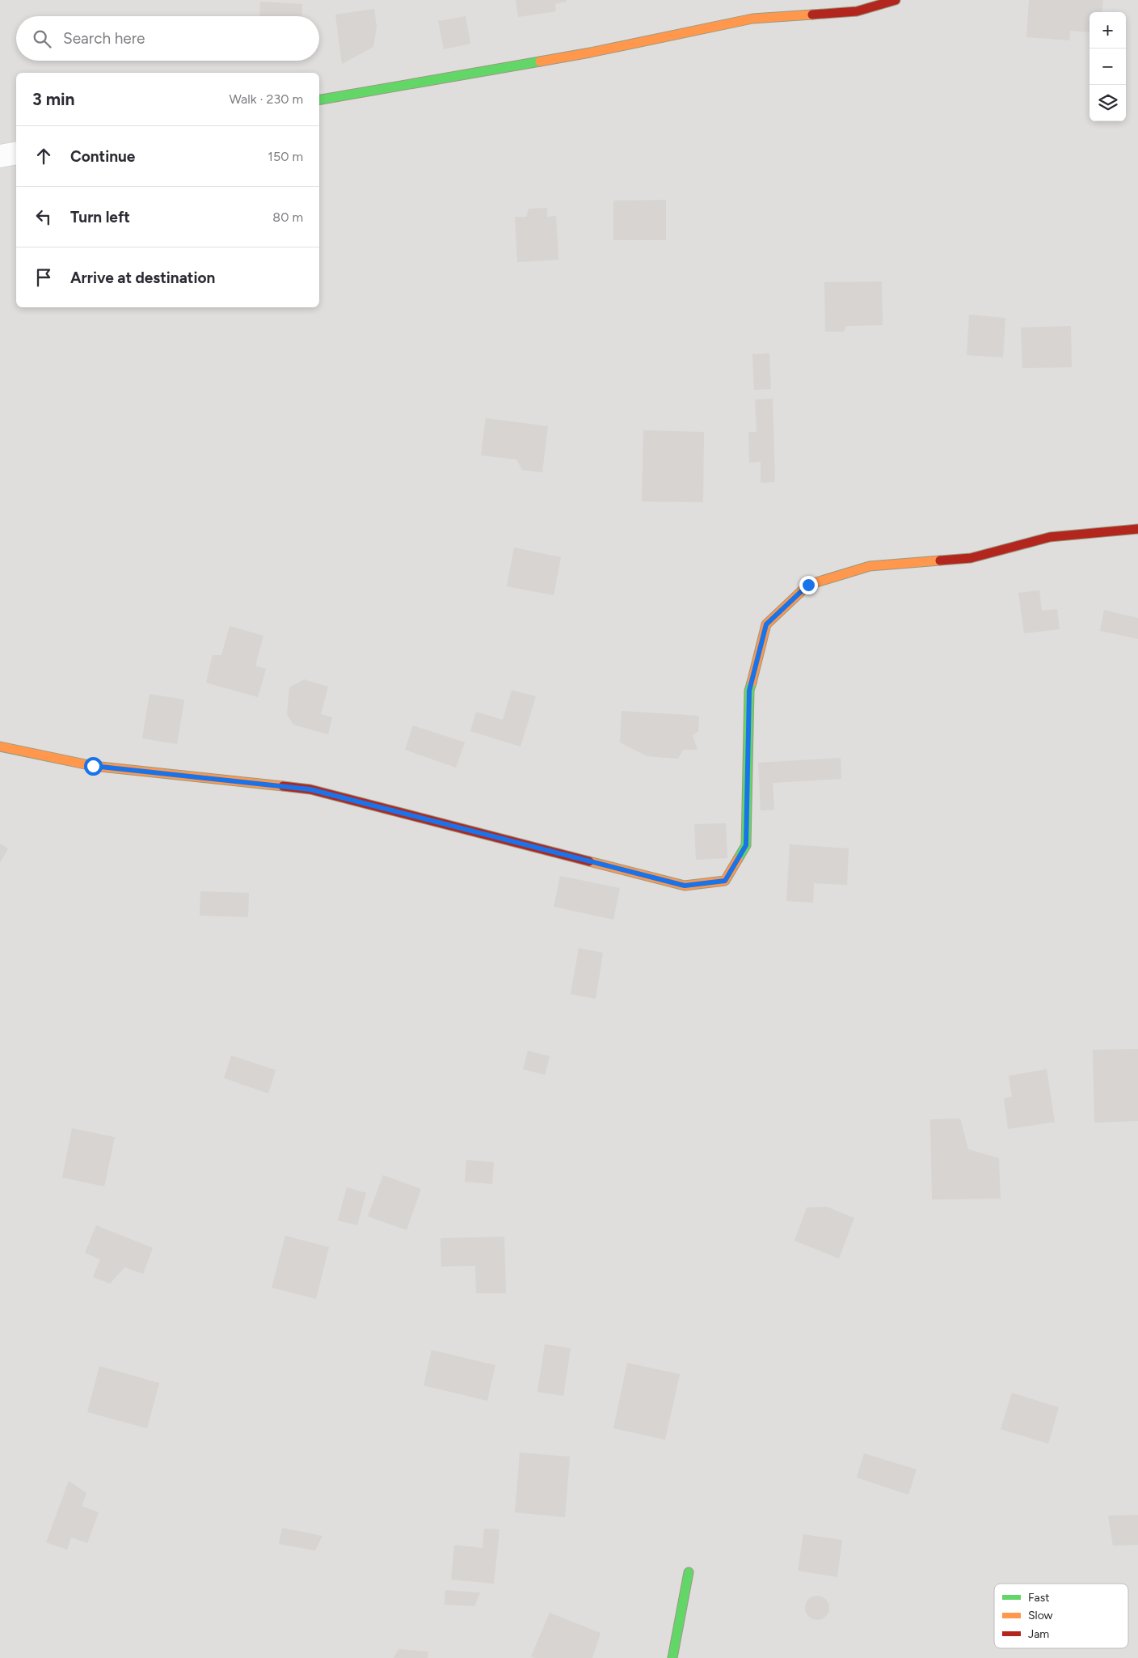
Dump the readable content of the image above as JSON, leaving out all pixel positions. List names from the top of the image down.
{
  "legend": ["Fast", "Slow", "Jam"],
  "page": {
    "map_buttons": ["+", "−"],
    "search": "Search here",
    "heading": ["3 min", "Walk · 230 m"],
    "list": [
      ["Continue", "150 m"],
      ["Turn left", "80 m"],
      "Arrive at destination"
    ]
  }
}
